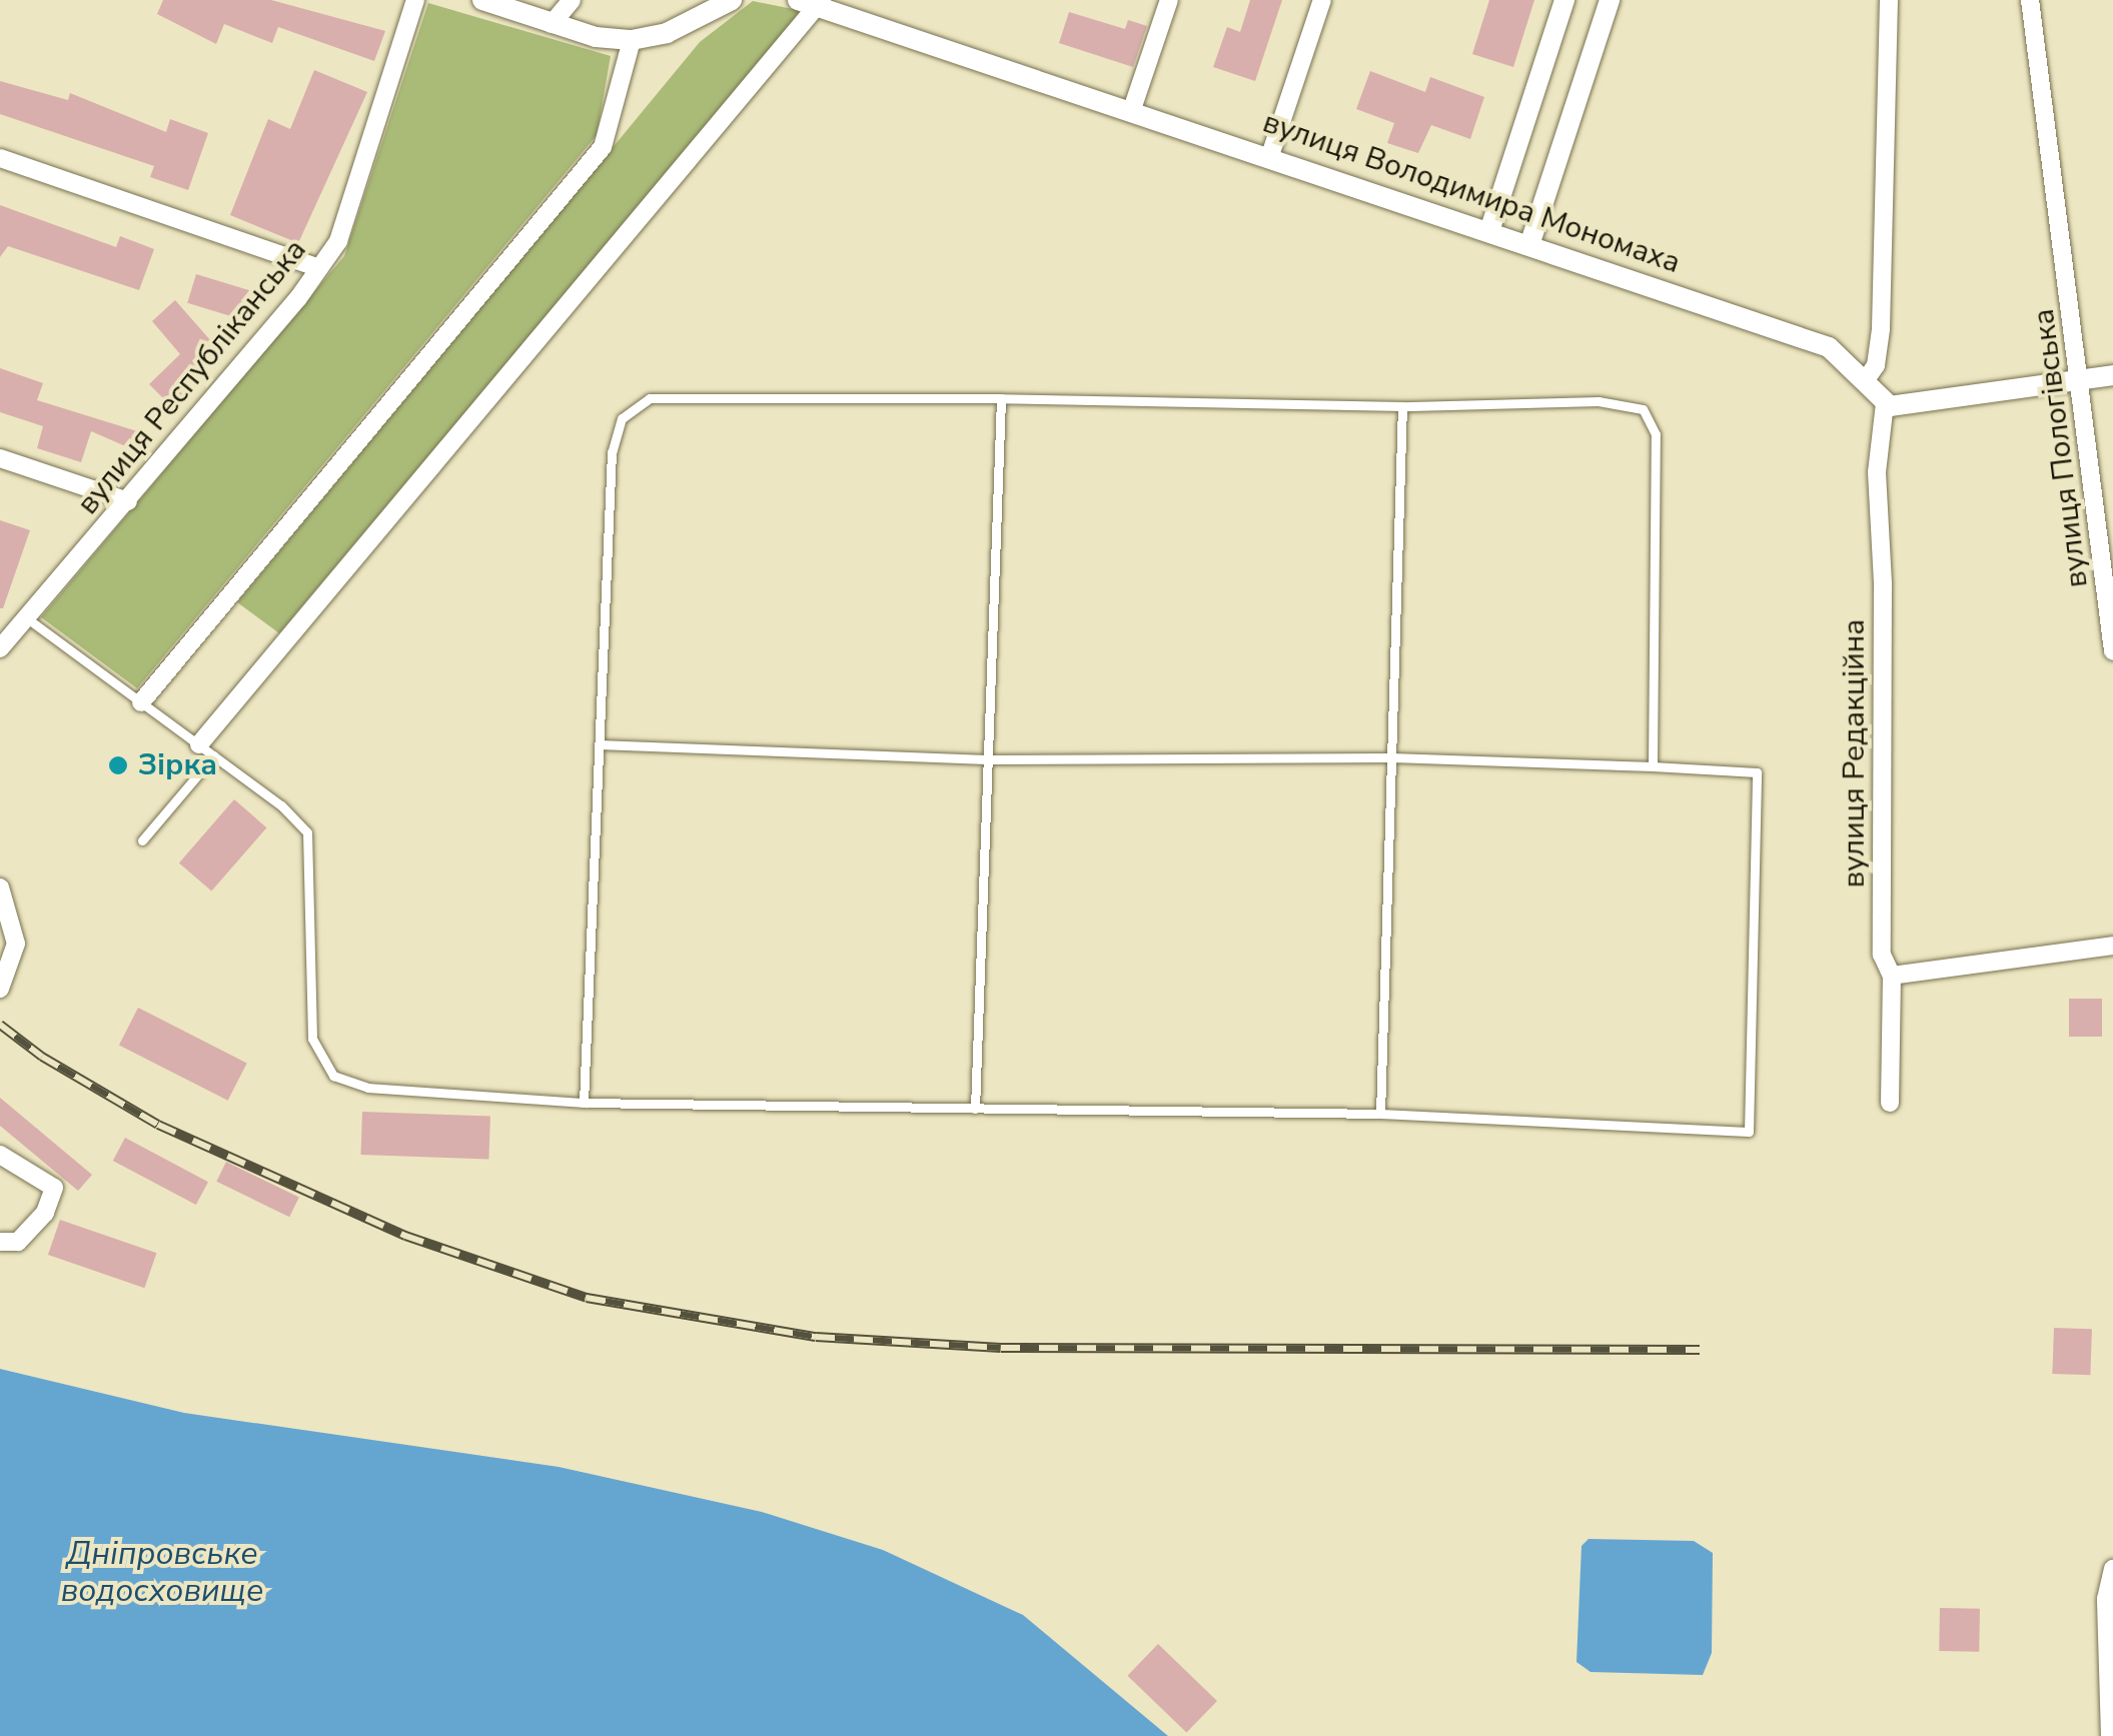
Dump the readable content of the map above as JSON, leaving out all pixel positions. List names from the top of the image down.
{
  "streets": {
    "street": [
      "вулиця Володимира Мономаха",
      "вулиця Республіканська",
      "вулиця Пологівська",
      "вулиця Редакційна"
    ]
  },
  "crossings": [
    ["вулиця Володимира Мономаха", "вулиця Редакційна"]
  ],
  "water": ["Дніпровське водосховище"],
  "places": ["Зірка"]
}
